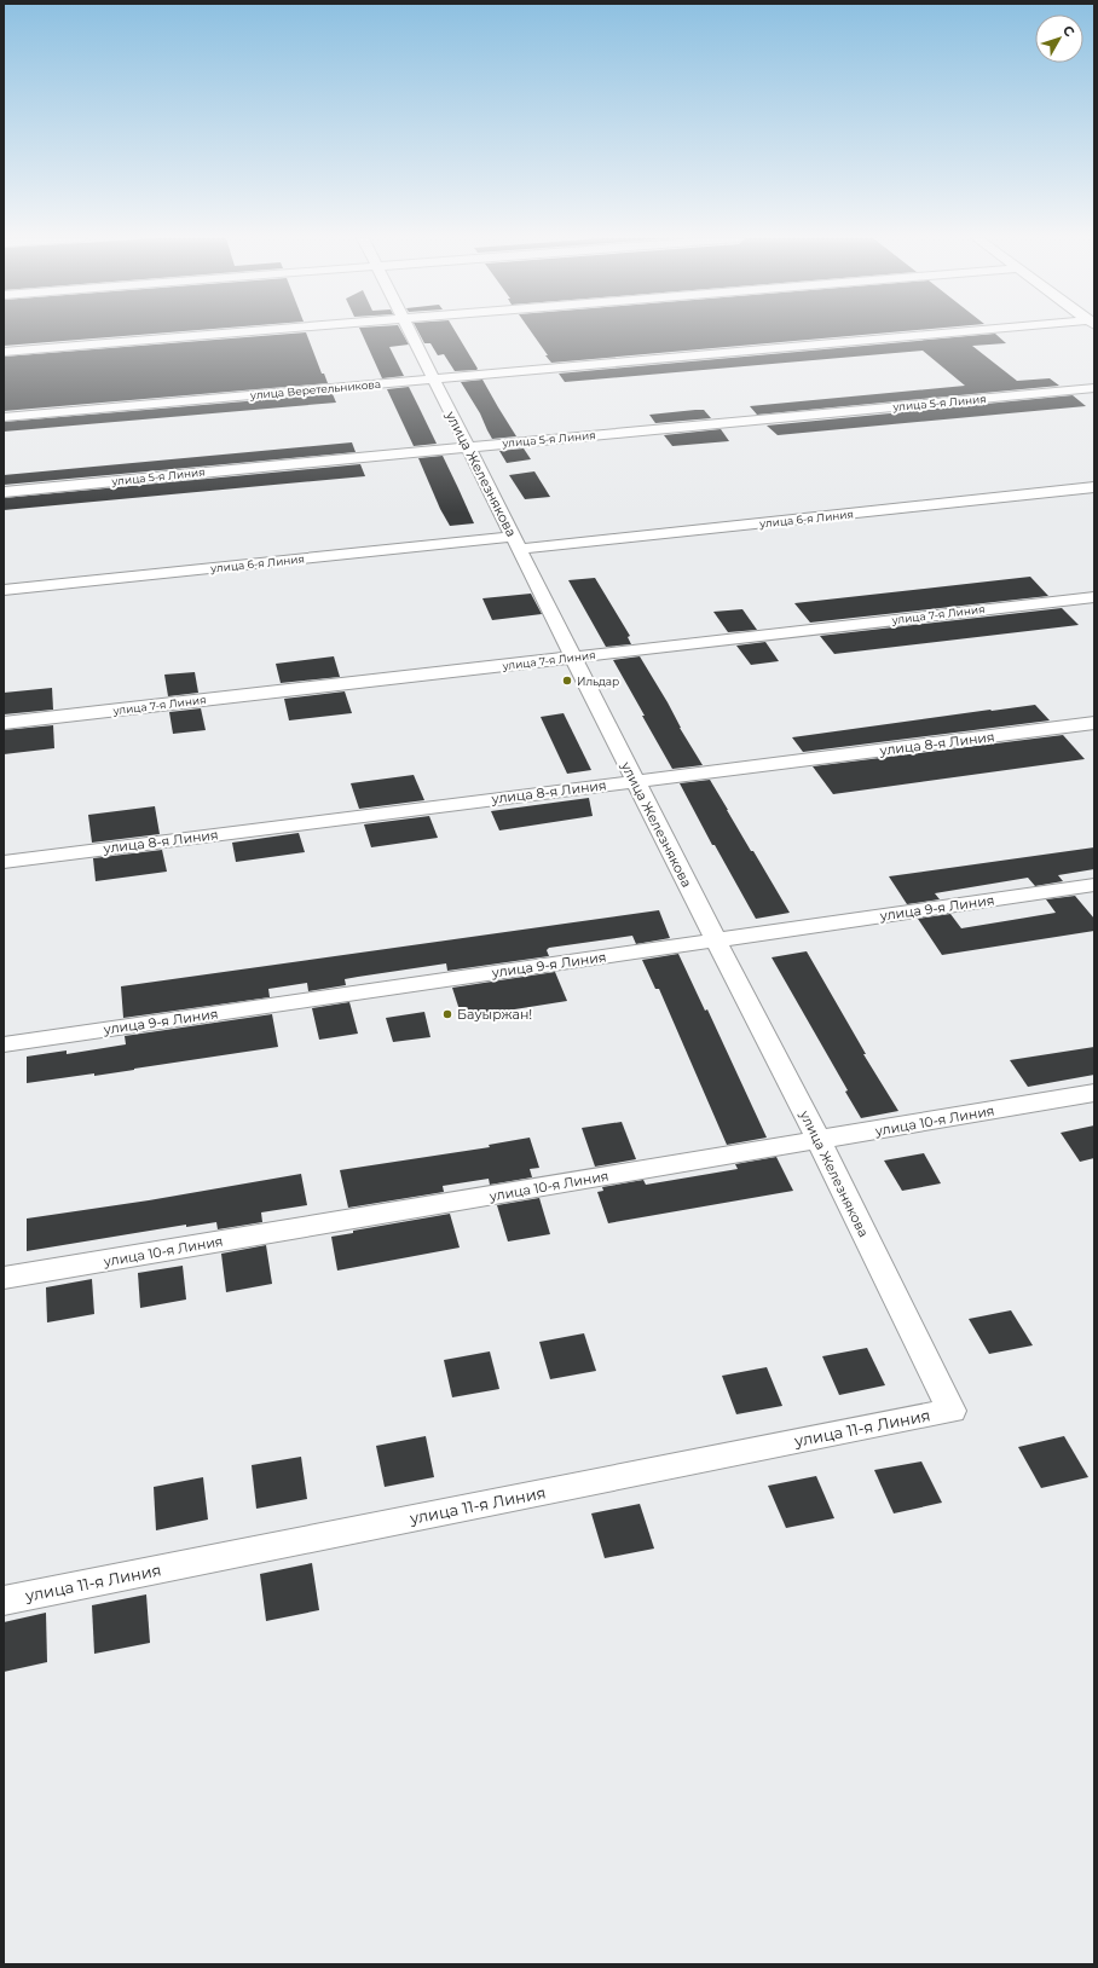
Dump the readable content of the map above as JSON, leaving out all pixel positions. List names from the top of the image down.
{
  "streets": {
    "street": [
      "улица Веретельникова",
      "улица 5-я Линия",
      "улица Железнякова",
      "улица 6-я Линия",
      "улица 7-я Линия",
      "улица 8-я Линия",
      "улица 9-я Линия",
      "улица 10-я Линия",
      "улица 11-я Линия"
    ]
  },
  "crossings": [
    ["улица Веретельникова", "улица Железнякова"],
    ["улица 5-я Линия", "улица Железнякова"],
    ["улица Железнякова", "улица 6-я Линия"],
    ["улица Железнякова", "улица 7-я Линия"],
    ["улица Железнякова", "улица 8-я Линия"],
    ["улица Железнякова", "улица 9-я Линия"],
    ["улица Железнякова", "улица 10-я Линия"],
    ["улица Железнякова", "улица 11-я Линия"]
  ],
  "places": ["Ильдар", "Бауыржан!"],
  "north": "top right"
}
